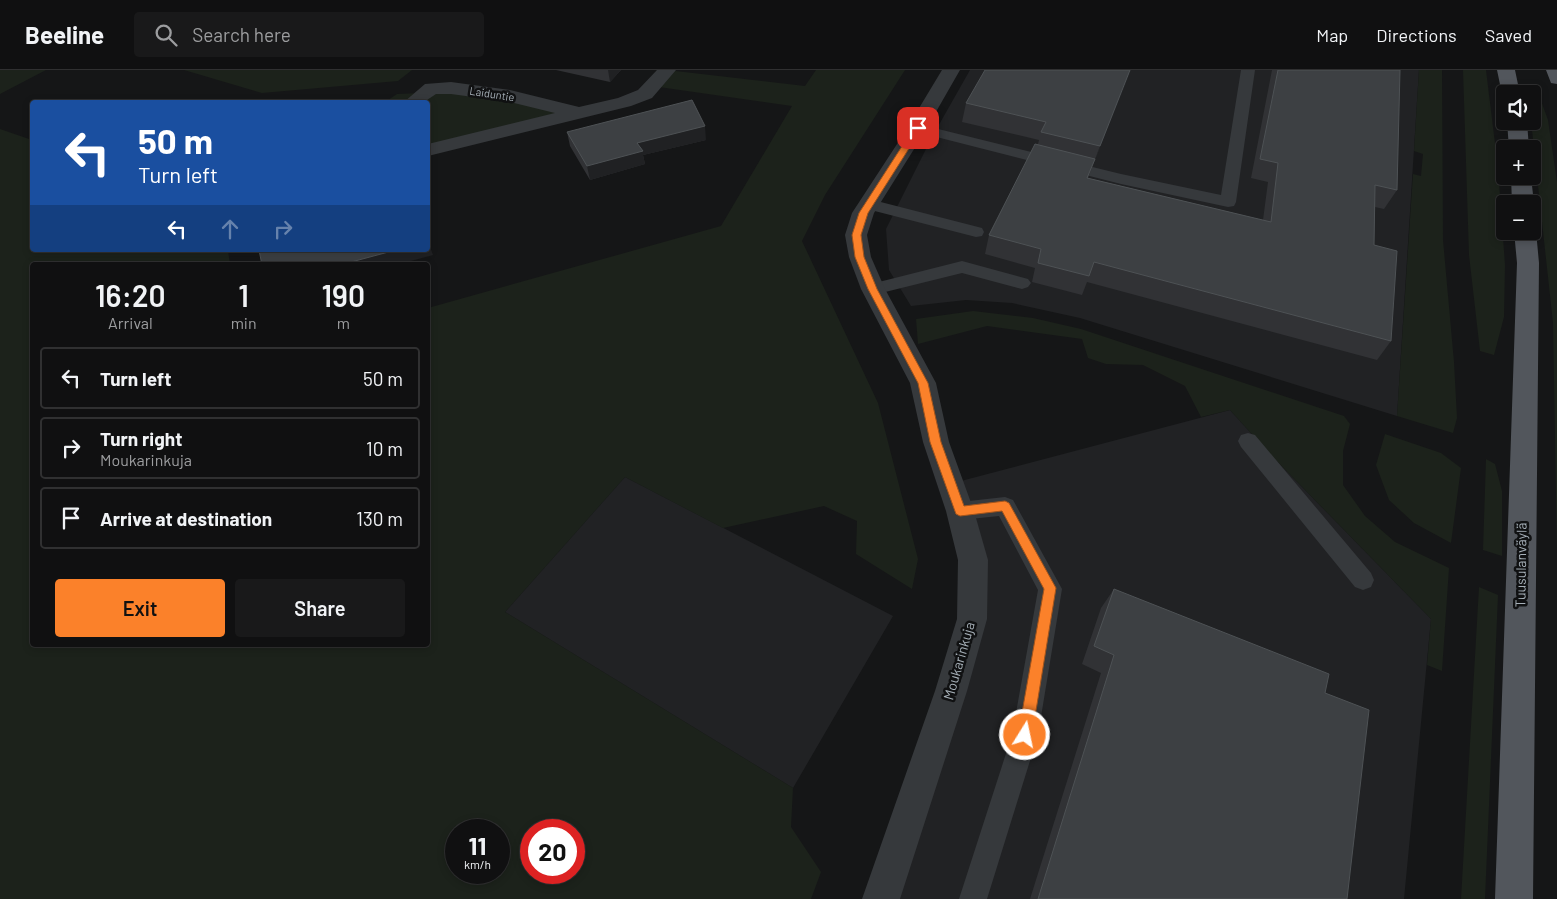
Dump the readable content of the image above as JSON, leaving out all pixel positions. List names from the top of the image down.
{
  "streets": {
    "main road": ["Tuusulanväylä"],
    "street": ["Laiduntie", "Moukarinkuja"]
  },
  "page": {
    "header": "Beeline",
    "search": "Search here",
    "nav": ["Map", "Directions", "Saved"],
    "map_buttons": ["+", "−"],
    "turn": ["50 m", "Turn left"],
    "eta": [
      "16:20",
      "Arrival",
      "1",
      "min",
      "190",
      "m"
    ],
    "list": [
      {
        "name": "Turn left",
        "value": "50 m"
      },
      {
        "name": "Turn right",
        "note": "Moukarinkuja",
        "value": "10 m"
      },
      {
        "name": "Arrive at destination",
        "value": "130 m"
      }
    ],
    "buttons": ["Exit", "Share"],
    "speed": "11 km/h",
    "limit": "20"
  }
}
